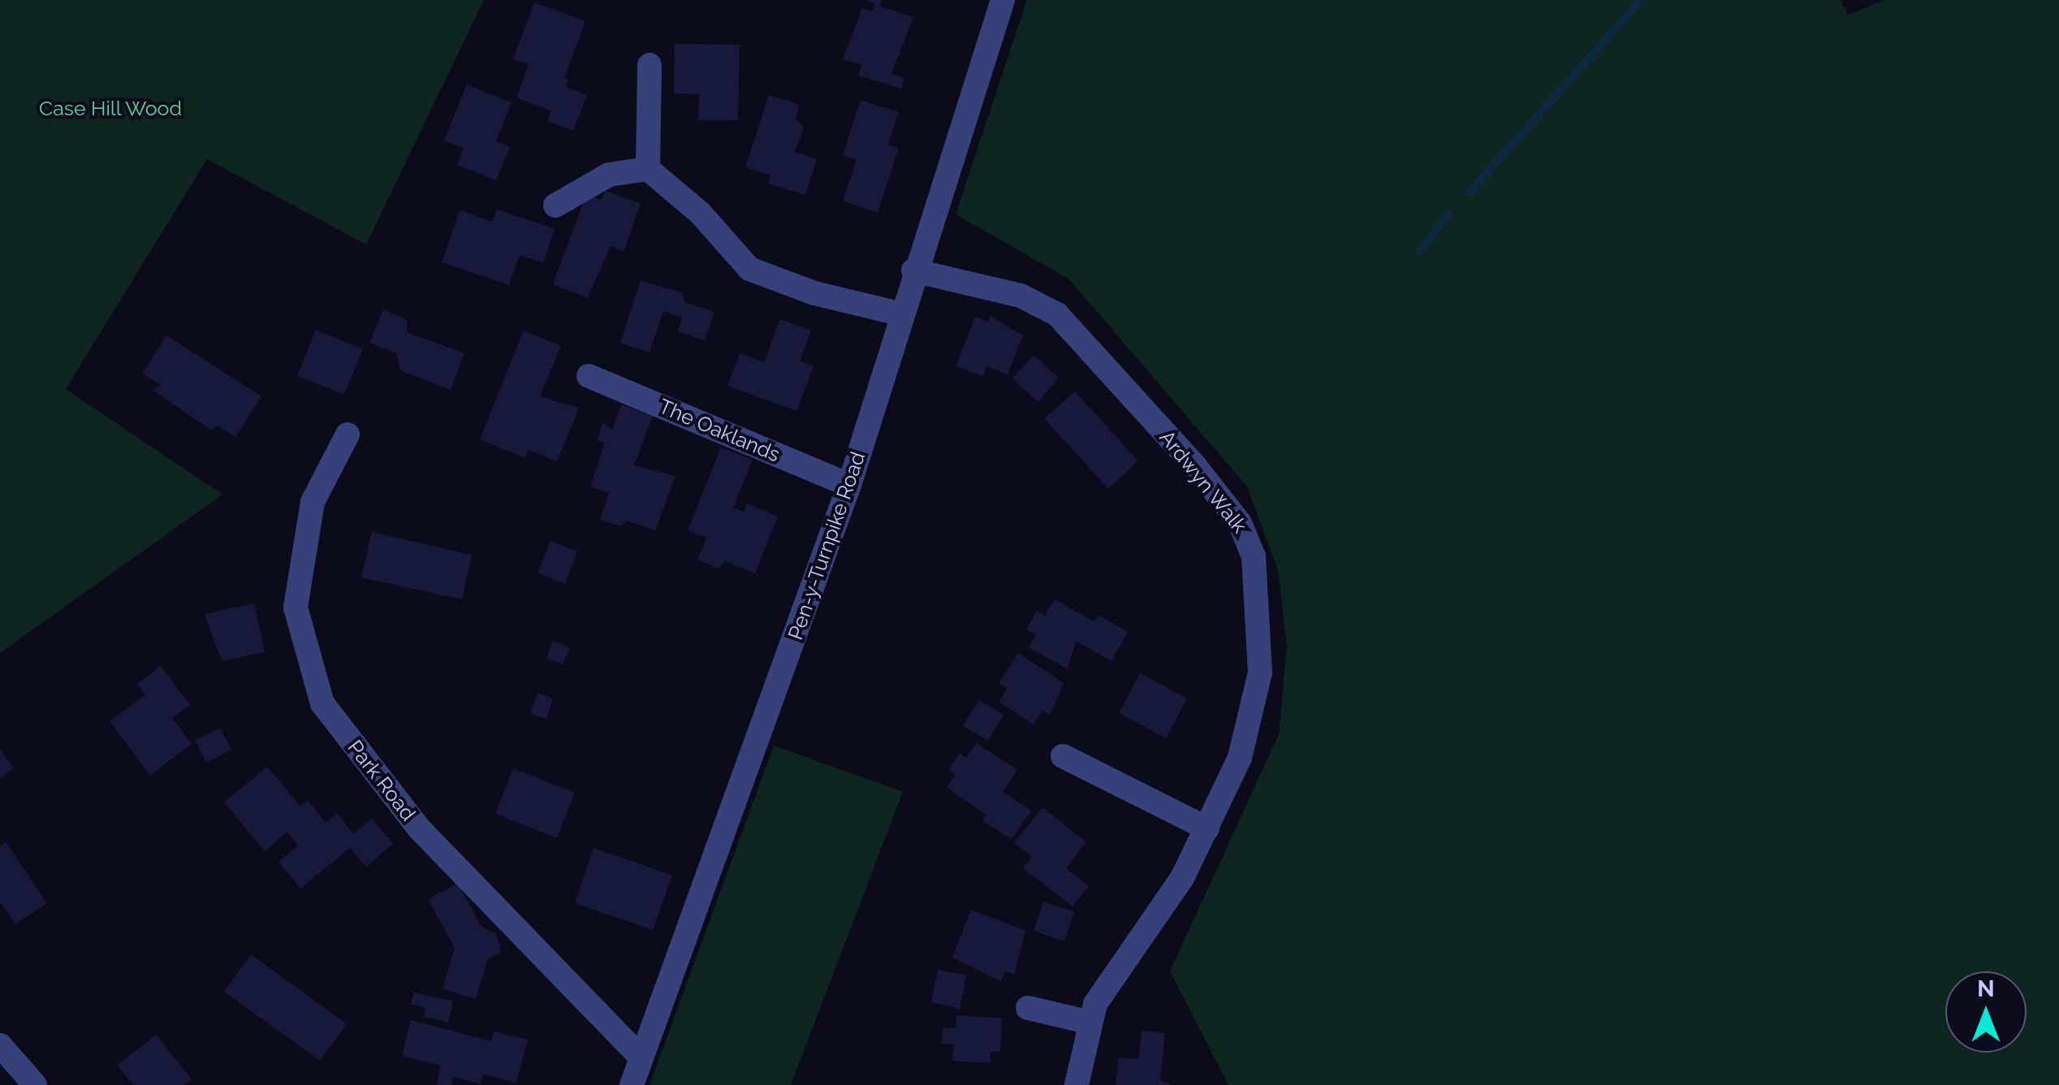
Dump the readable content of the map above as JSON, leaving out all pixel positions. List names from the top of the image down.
{
  "streets": {
    "street": [
      "The Oaklands",
      "Ardwyn Walk",
      "Pen-y-Turnpike Road",
      "Park Road"
    ]
  },
  "crossings": [
    ["The Oaklands", "Pen-y-Turnpike Road"],
    ["Ardwyn Walk", "Pen-y-Turnpike Road"],
    ["Pen-y-Turnpike Road", "Park Road"]
  ],
  "parks": ["Case Hill Wood"],
  "north": "top"
}
